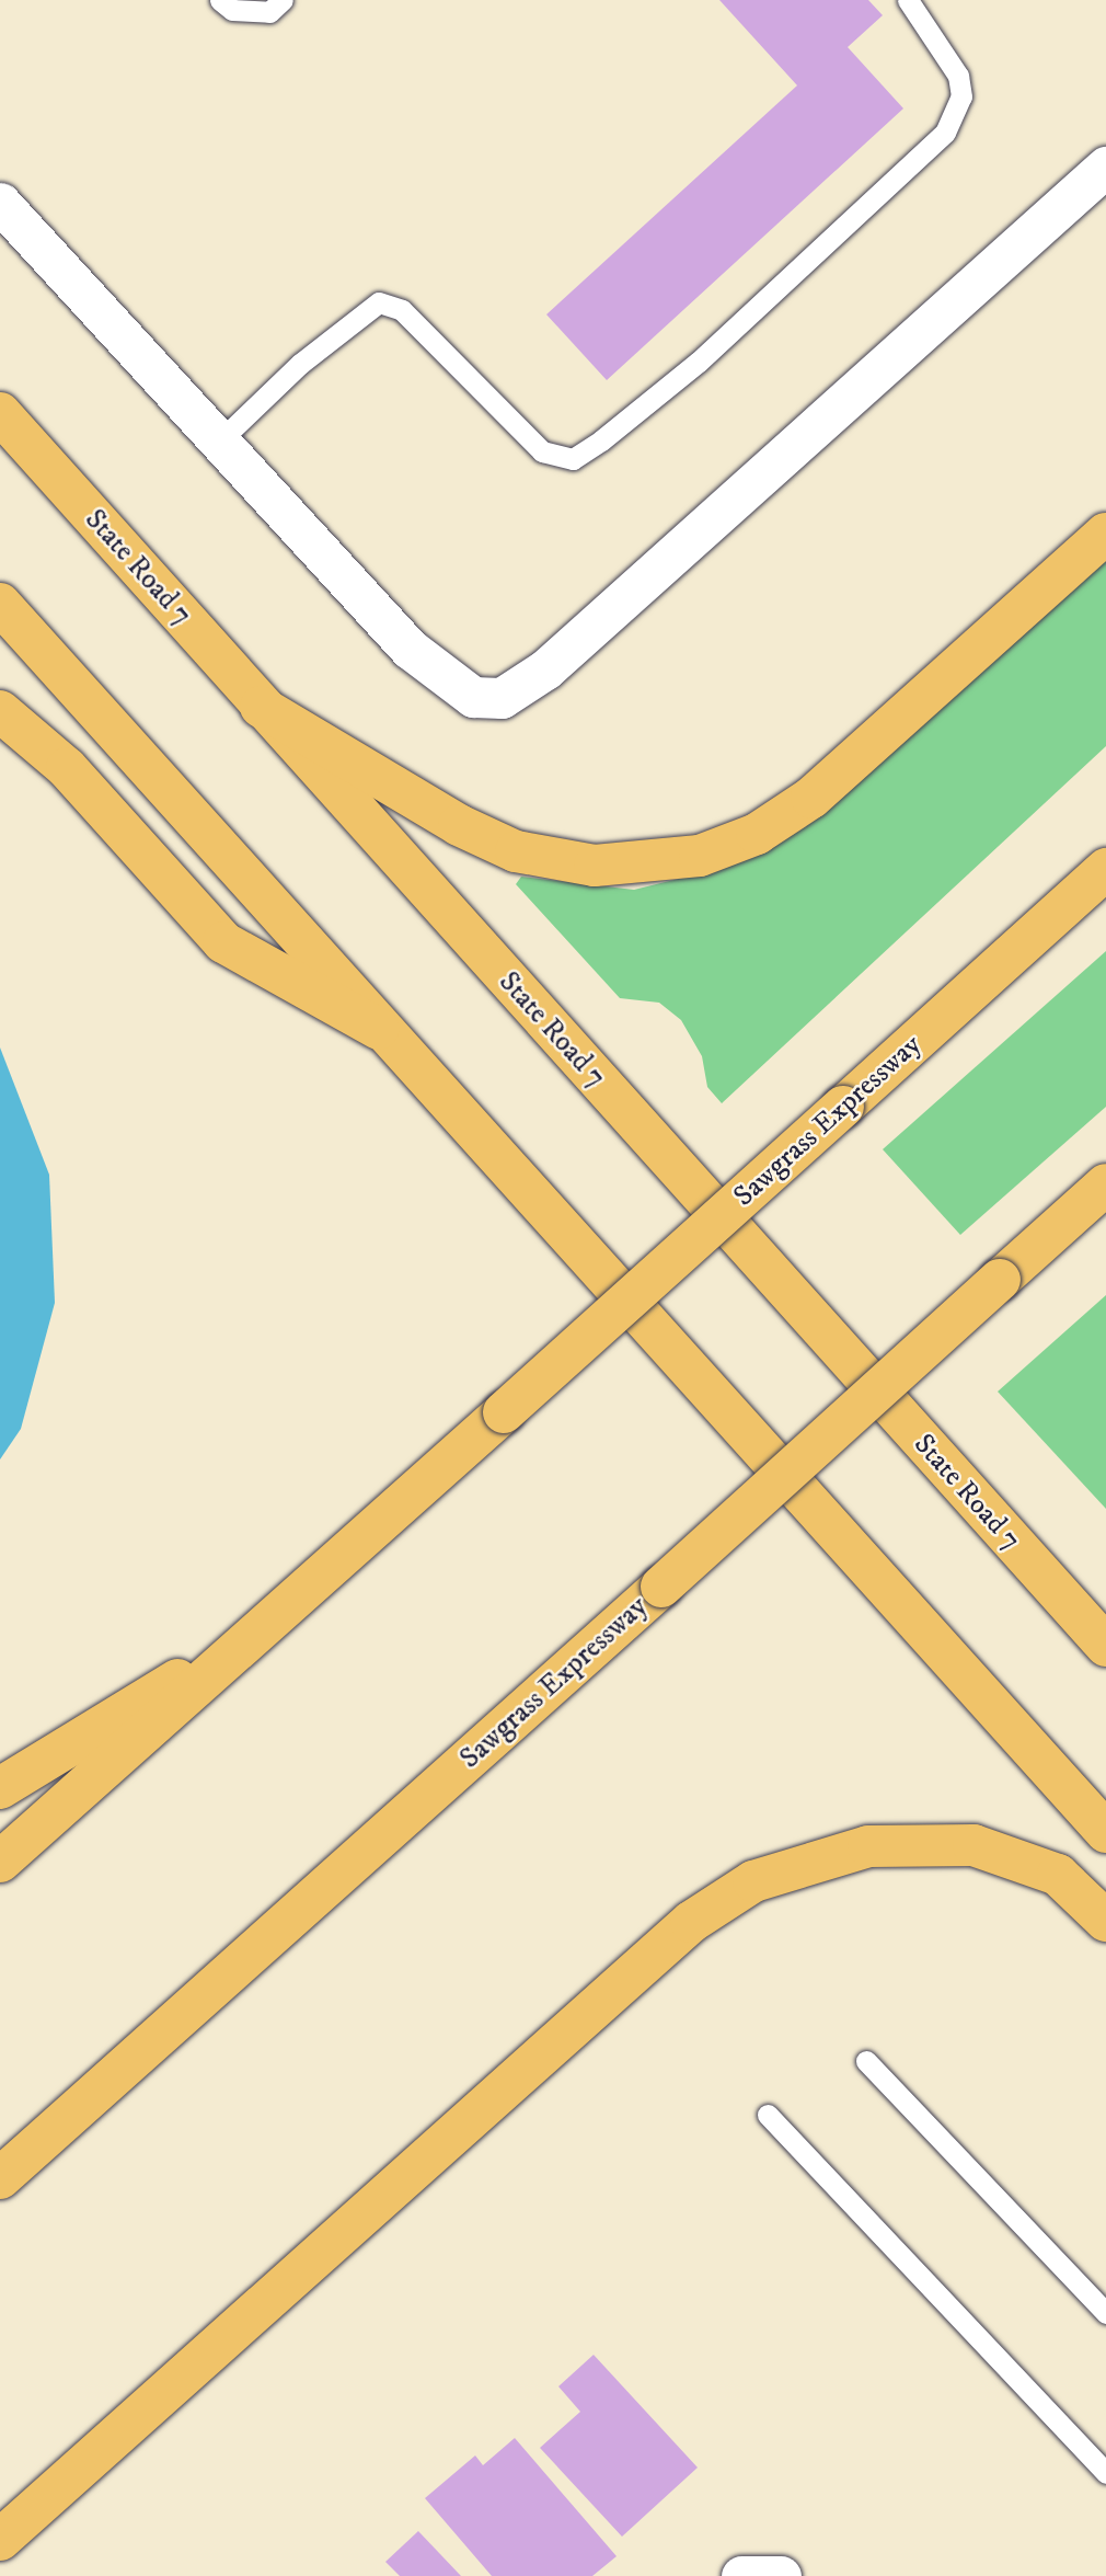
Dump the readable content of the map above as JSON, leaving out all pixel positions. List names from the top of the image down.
{
  "streets": {
    "main road": ["State Road 7", "Sawgrass Expressway"]
  }
}
